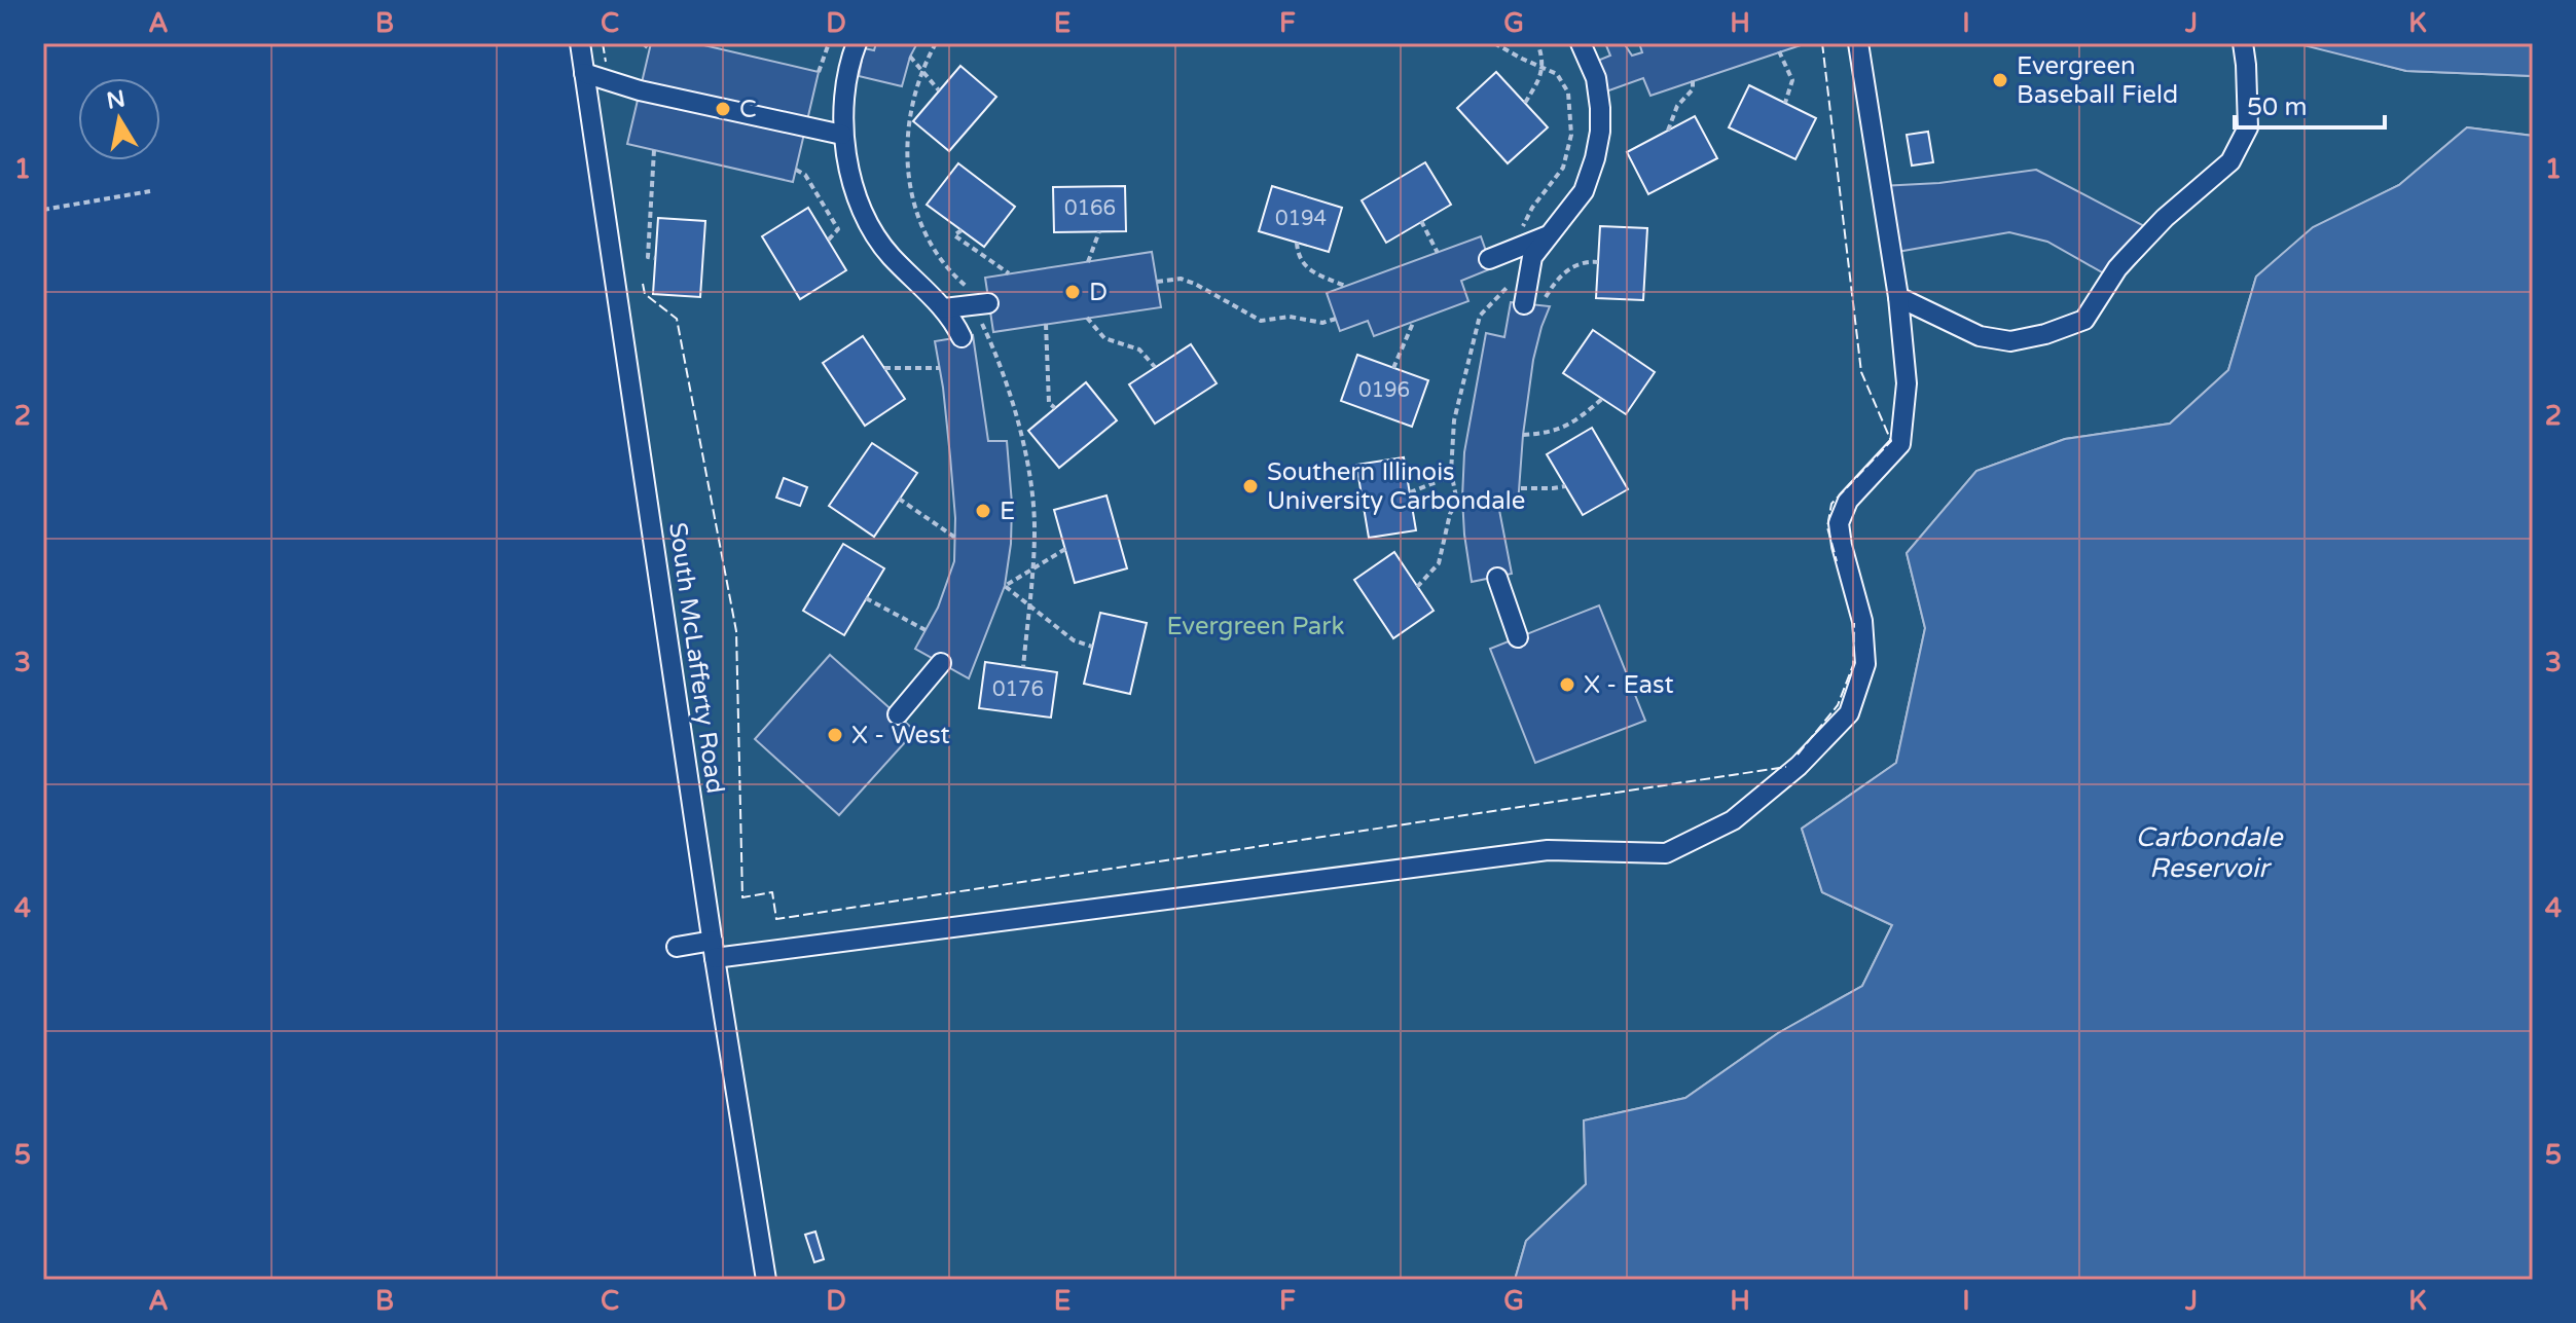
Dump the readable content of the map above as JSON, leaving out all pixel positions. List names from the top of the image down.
{
  "streets": {
    "street": ["South McLafferty Road"]
  },
  "water": ["Carbondale Reservoir"],
  "parks": ["Evergreen Park"],
  "places": [
    "Evergreen Baseball Field",
    "C",
    "D",
    "Southern Illinois University Carbondale",
    "E",
    "X - East",
    "X - West"
  ],
  "house_numbers": [
    "0166",
    "0194",
    "0196",
    "0176"
  ],
  "scale_bar": "50 m",
  "north": "top",
  "grid": {
    "columns": [
      "A",
      "B",
      "C",
      "D",
      "E",
      "F",
      "G",
      "H",
      "I",
      "J",
      "K"
    ],
    "rows": [
      "1",
      "2",
      "3",
      "4",
      "5"
    ]
  }
}
